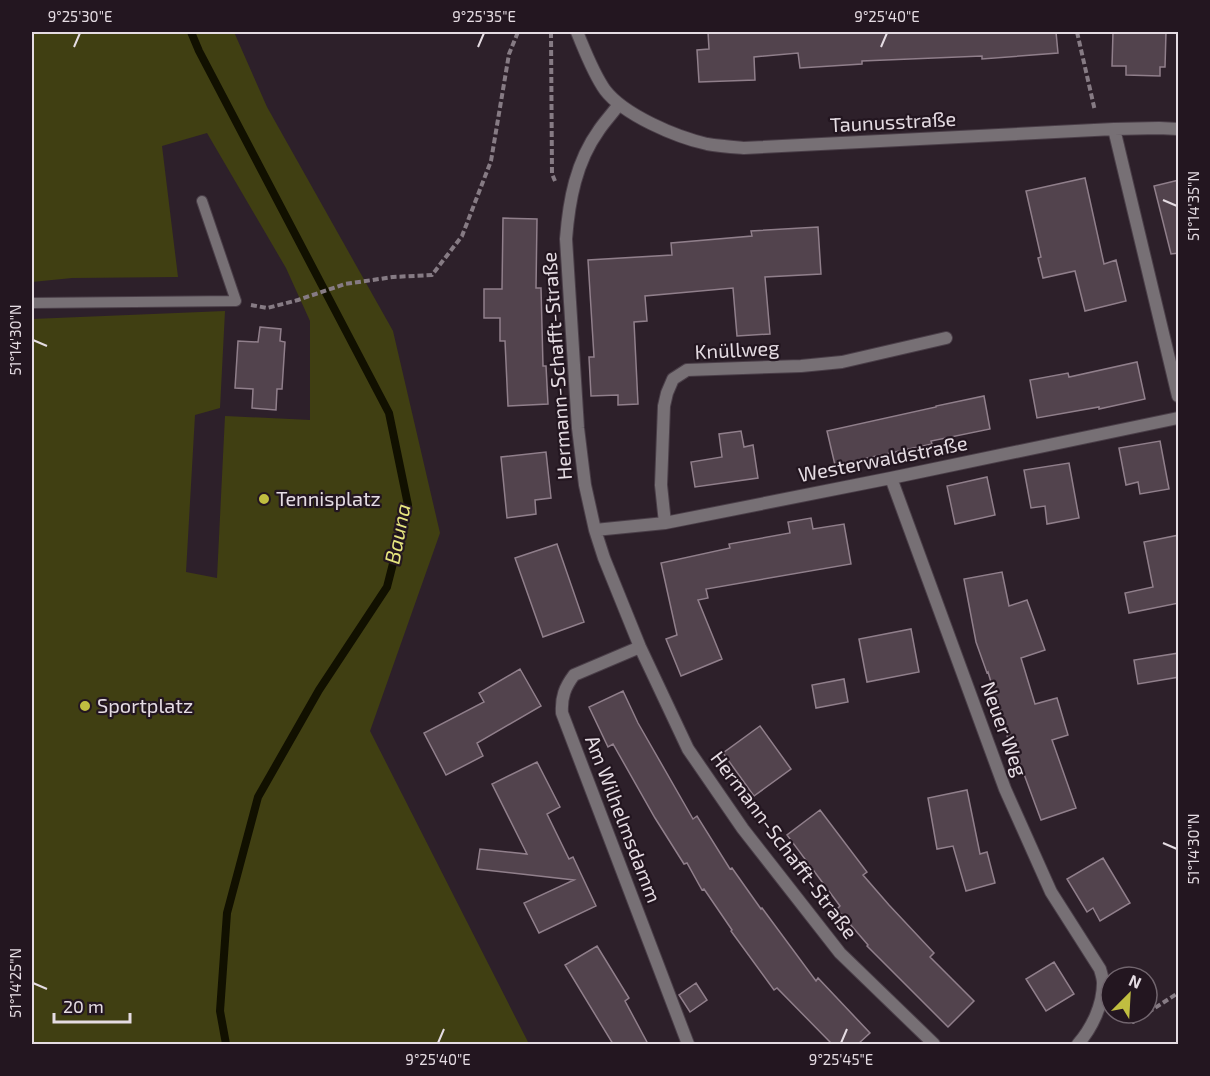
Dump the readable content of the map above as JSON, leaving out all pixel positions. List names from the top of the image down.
{
  "streets": {
    "street": [
      "Taunusstraße",
      "Knüllweg",
      "Hermann-Schafft-Straße",
      "Westerwaldstraße",
      "Neuer Weg",
      "Am Wilhelmsdamm"
    ]
  },
  "crossings": [
    ["Taunusstraße", "Hermann-Schafft-Straße"],
    ["Knüllweg", "Westerwaldstraße"],
    ["Hermann-Schafft-Straße", "Westerwaldstraße"],
    ["Hermann-Schafft-Straße", "Am Wilhelmsdamm"],
    ["Westerwaldstraße", "Neuer Weg"]
  ],
  "water": ["Bauna"],
  "places": ["Tennisplatz", "Sportplatz"],
  "scale_bar": "20 m",
  "north": "top right",
  "coordinates": [
    "9°25'30\"E",
    "9°25'35\"E",
    "9°25'40\"E",
    "51°14'35\"N",
    "51°14'30\"N",
    "51°14'25\"N",
    "9°25'45\"E"
  ]
}
